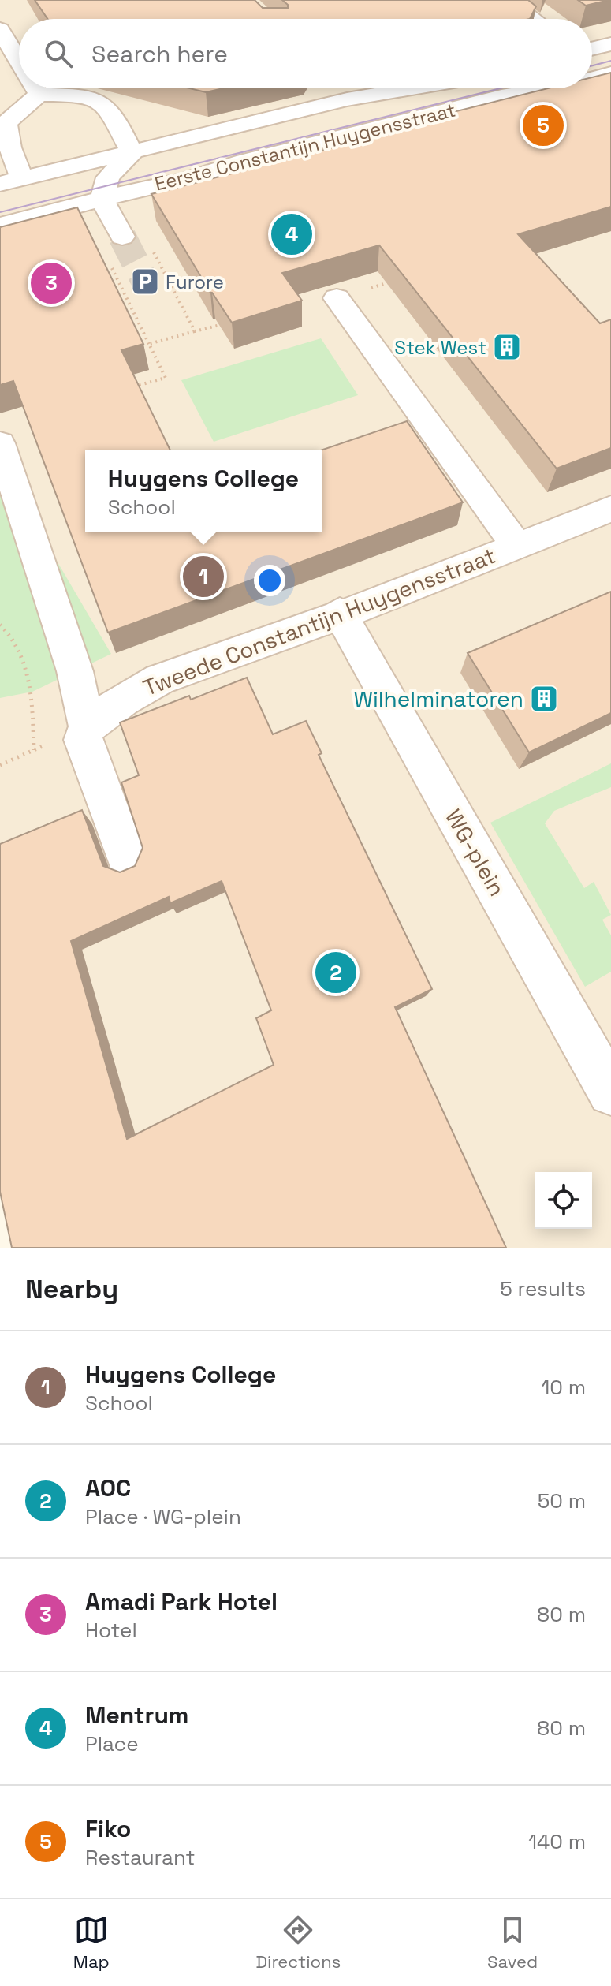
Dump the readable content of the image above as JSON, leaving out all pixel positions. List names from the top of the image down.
{
  "streets": {
    "street": ["Eerste Constantijn Huygensstraat", "Tweede Constantijn Huygensstraat", "WG-plein"]
  },
  "crossings": [
    ["Tweede Constantijn Huygensstraat", "WG-plein"]
  ],
  "places": {
    "parking": ["Furore"],
    "building": ["Stek West", "Wilhelminatoren"]
  },
  "page": {
    "search": "Search here",
    "pins": [
      "5",
      "4",
      "3",
      "1",
      "2"
    ],
    "popup": ["Huygens College", "School"],
    "heading": ["Nearby", "5 results"],
    "list": [
      {
        "mark": "1",
        "name": "Huygens College",
        "note": "School",
        "value": "10 m"
      },
      {
        "mark": "2",
        "name": "AOC",
        "note": "Place · WG-plein",
        "value": "50 m"
      },
      {
        "mark": "3",
        "name": "Amadi Park Hotel",
        "note": "Hotel",
        "value": "80 m"
      },
      {
        "mark": "4",
        "name": "Mentrum",
        "note": "Place",
        "value": "80 m"
      },
      {
        "mark": "5",
        "name": "Fiko",
        "note": "Restaurant",
        "value": "140 m"
      }
    ],
    "nav": ["Map", "Directions", "Saved"]
  }
}
